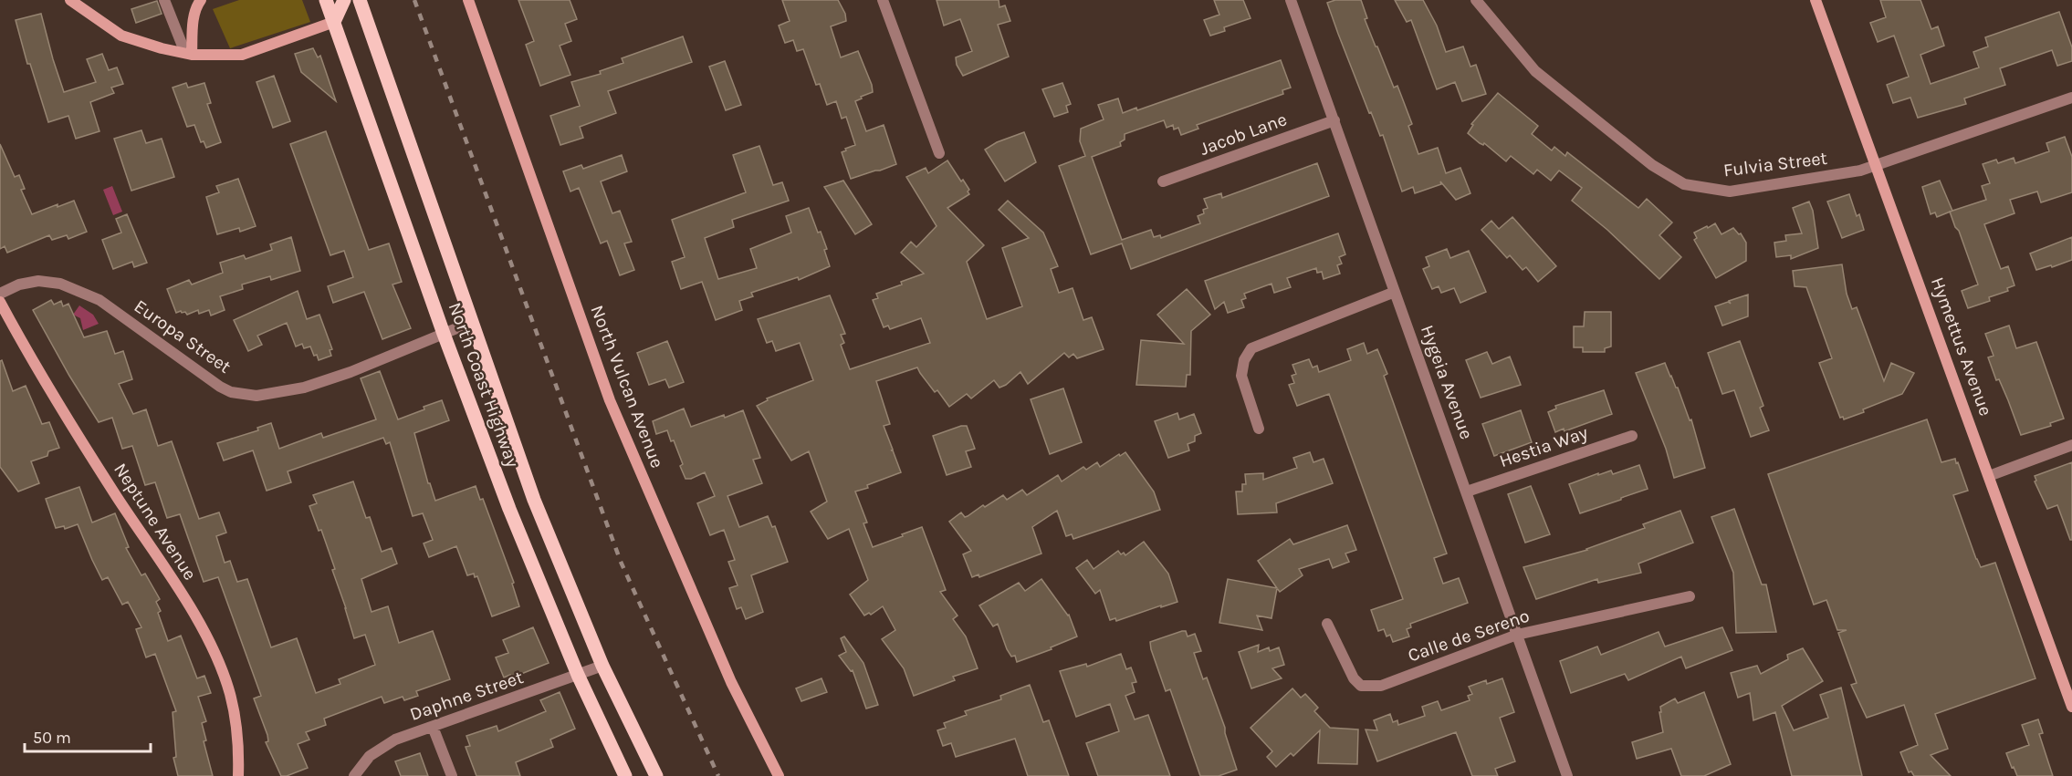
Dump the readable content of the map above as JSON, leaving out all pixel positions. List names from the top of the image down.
{
  "streets": {
    "main road": ["North Coast Highway"],
    "street": [
      "Jacob Lane",
      "Fulvia Street",
      "Europa Street",
      "Hymettus Avenue",
      "Hygeia Avenue",
      "North Vulcan Avenue",
      "Hestia Way",
      "Neptune Avenue",
      "Calle de Sereno",
      "Daphne Street"
    ]
  },
  "crossings": [
    ["Jacob Lane", "Hygeia Avenue"],
    ["Fulvia Street", "Hymettus Avenue"],
    ["Europa Street", "North Coast Highway"],
    ["Hygeia Avenue", "Hestia Way"],
    ["Hygeia Avenue", "Calle de Sereno"],
    ["North Coast Highway", "Daphne Street"]
  ],
  "scale_bar": "50 m"
}
